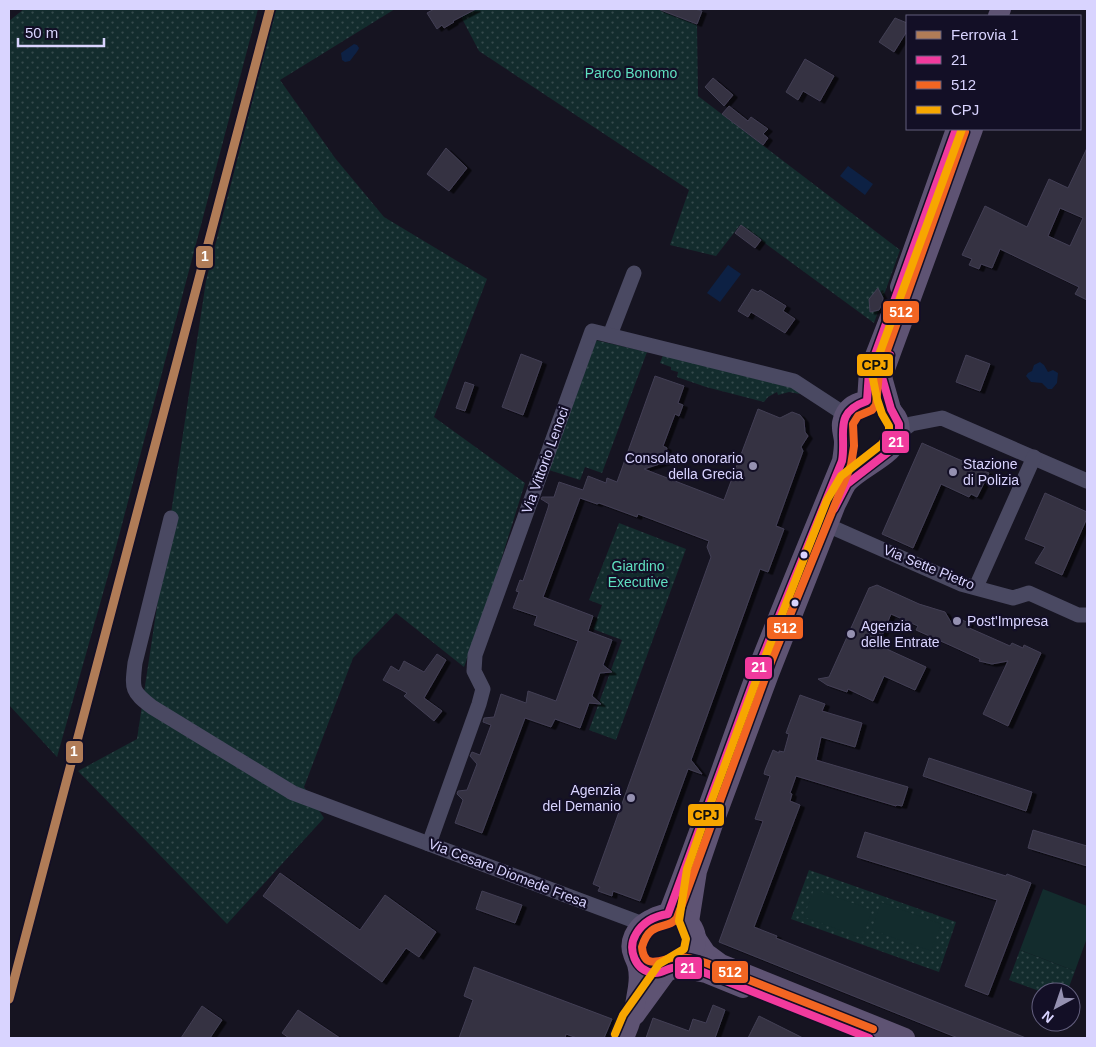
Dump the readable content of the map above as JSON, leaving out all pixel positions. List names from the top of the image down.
{
  "streets": {
    "street": ["Via Vittorio Lenoci", "Via Sette Pietro", "Via Cesare Diomede Fresa"]
  },
  "crossings": [
    ["Via Vittorio Lenoci", "Via Cesare Diomede Fresa"]
  ],
  "parks": ["Parco Bonomo", "Giardino Executive"],
  "places": [
    "Consolato onorario della Grecia",
    "Stazione di Polizia",
    "Post'Impresa",
    "Agenzia delle Entrate",
    "Agenzia del Demanio"
  ],
  "lines": [
    "rail line 1",
    "transit line 21",
    "transit line CPJ",
    "transit line 512"
  ],
  "legend": [
    "Ferrovia 1",
    "21",
    "512",
    "CPJ"
  ],
  "scale_bar": "50 m",
  "north": "bottom left"
}
